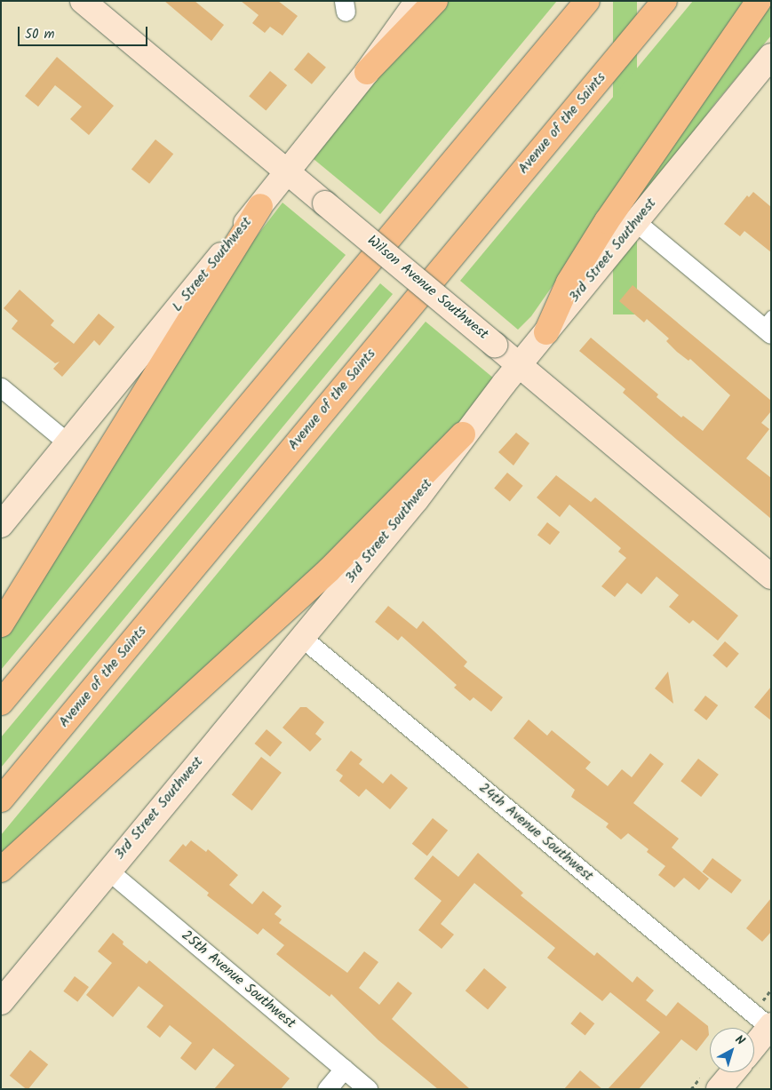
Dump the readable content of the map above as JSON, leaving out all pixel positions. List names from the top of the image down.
{
  "streets": {
    "highway": ["Avenue of the Saints"],
    "street": [
      "3rd Street Southwest",
      "L Street Southwest",
      "Wilson Avenue Southwest",
      "24th Avenue Southwest",
      "25th Avenue Southwest"
    ]
  },
  "crossings": [
    ["3rd Street Southwest", "Wilson Avenue Southwest"],
    ["3rd Street Southwest", "24th Avenue Southwest"],
    ["3rd Street Southwest", "25th Avenue Southwest"],
    ["L Street Southwest", "Wilson Avenue Southwest"]
  ],
  "scale_bar": "50 m",
  "north": "top right"
}
